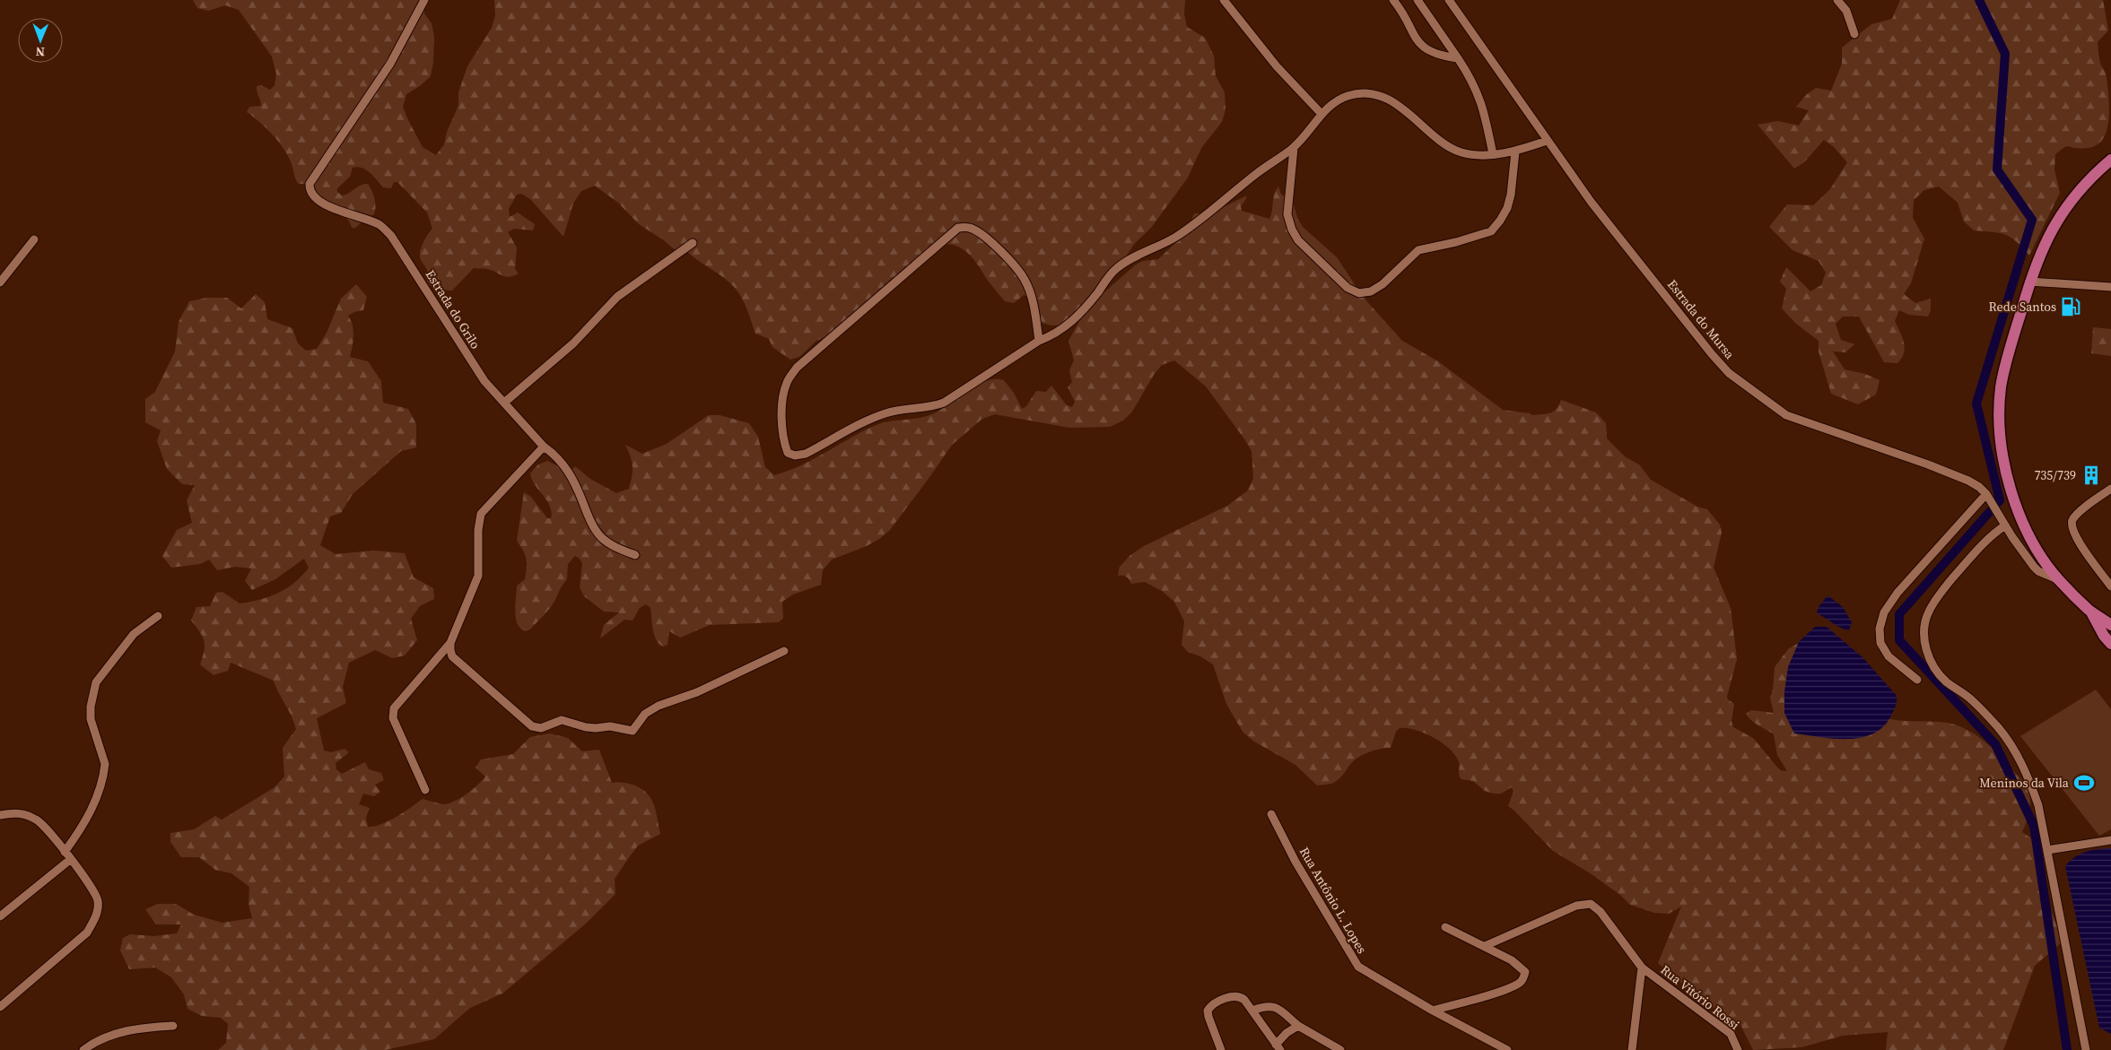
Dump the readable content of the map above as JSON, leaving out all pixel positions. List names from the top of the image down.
{
  "streets": {
    "street": [
      "Estrada do Grilo",
      "Estrada do Mursa",
      "Rua Antônio L. Lopes",
      "Rua Vitório Rossi"
    ]
  },
  "places": {
    "fuel station": ["Rede Santos"],
    "building": ["735/739"],
    "sports": ["Meninos da Vila"]
  },
  "north": "bottom"
}
